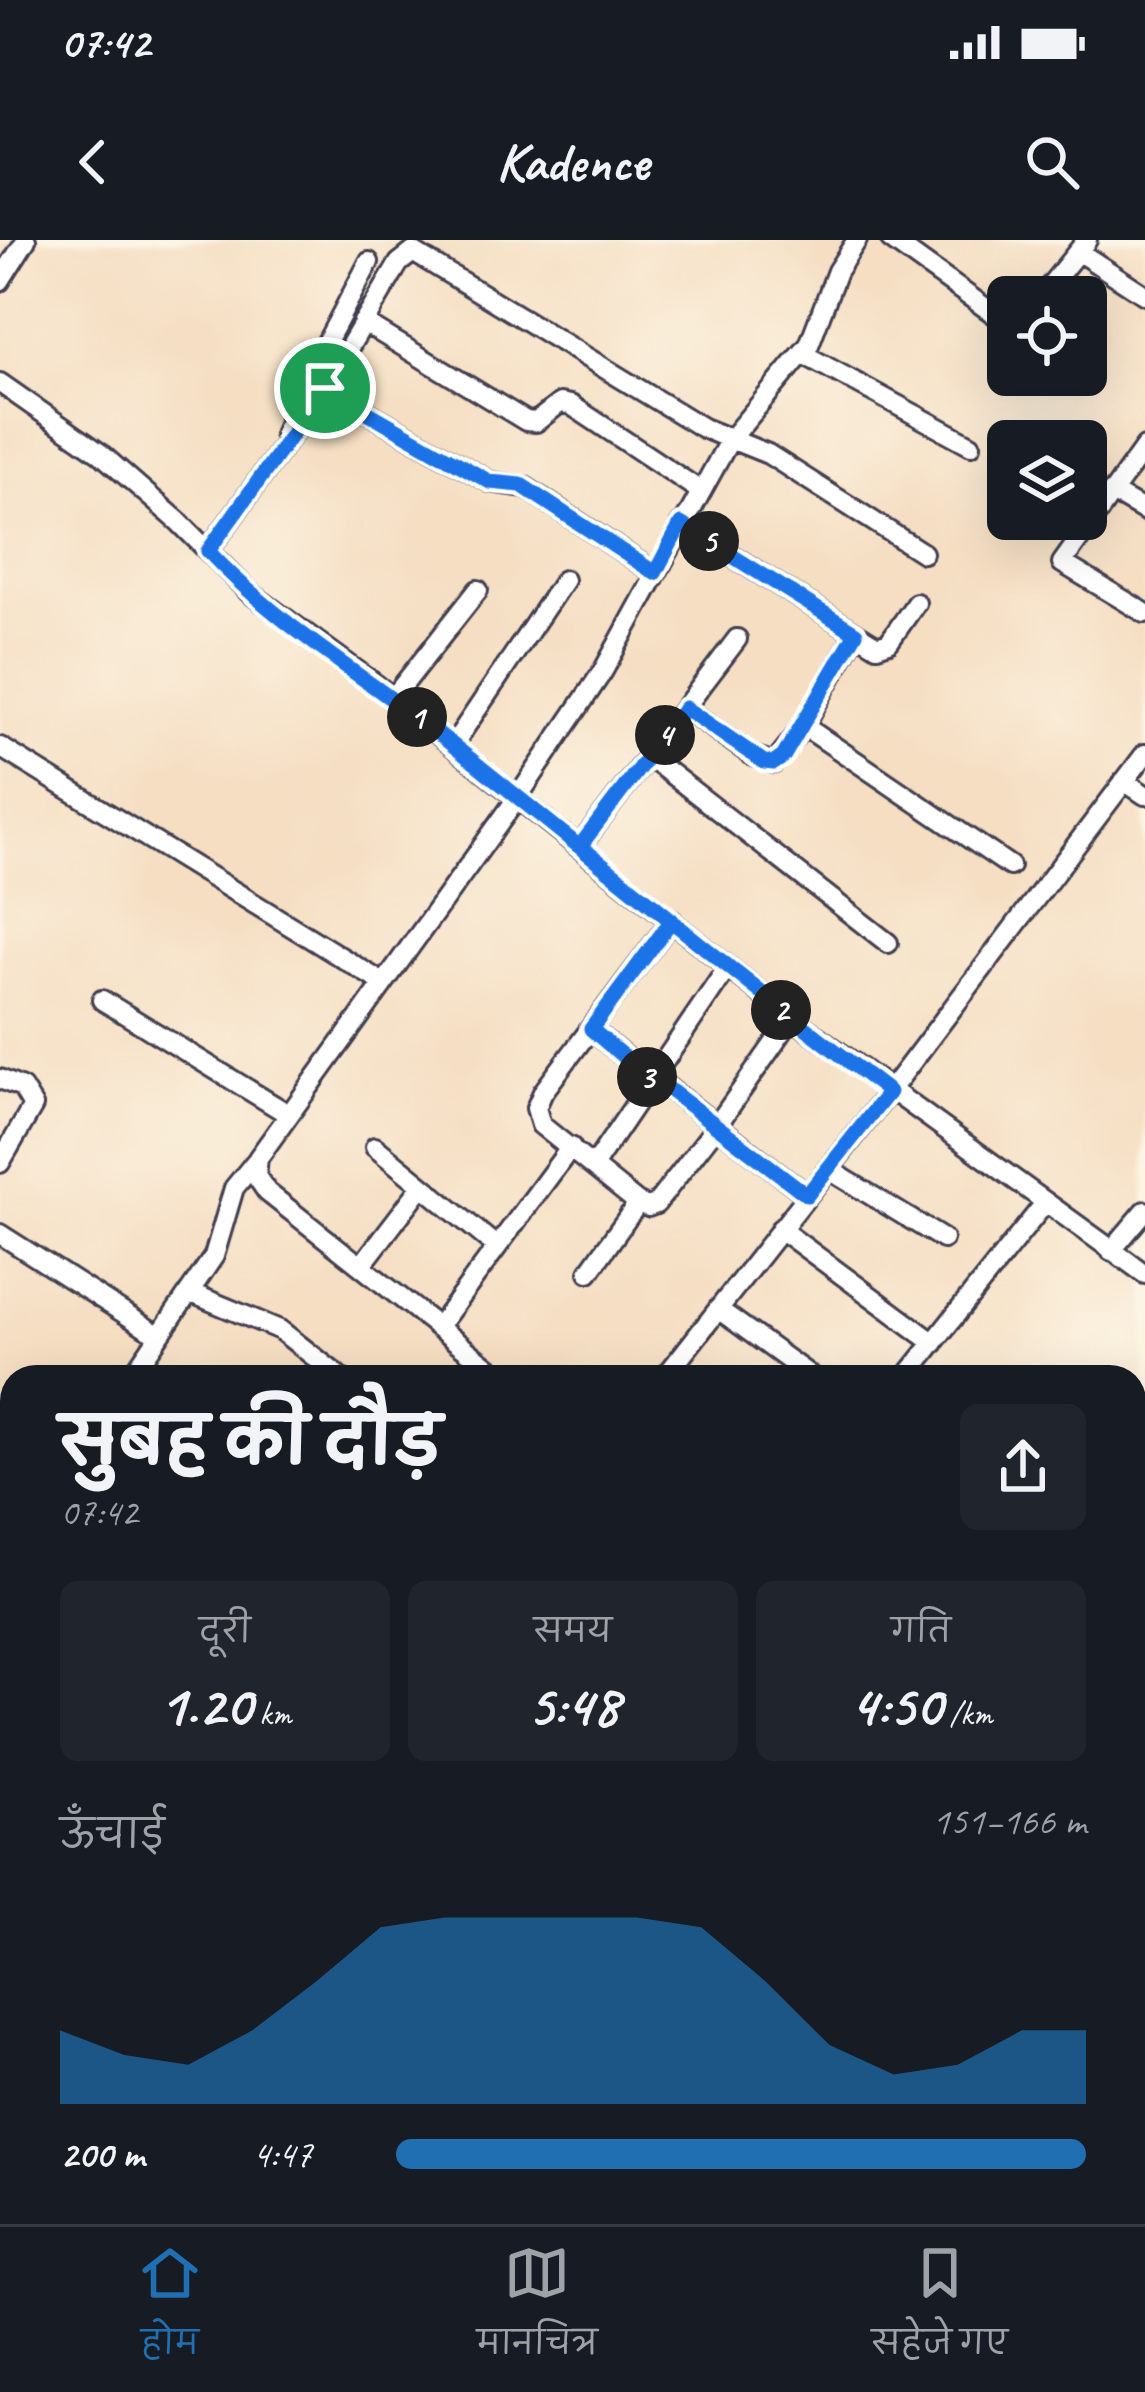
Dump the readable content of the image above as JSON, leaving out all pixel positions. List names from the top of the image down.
{
  "page": {
    "status": "07:42",
    "header": "Kadence",
    "pins": [
      "5",
      "1",
      "4",
      "2",
      "3"
    ],
    "heading": ["सुबह की दौड़", "07:42"],
    "stats": [
      ["दूरी", "1.20 km"],
      ["समय", "5:48"],
      ["गति", "4:50 /km"]
    ],
    "chart": ["ऊँचाई", "151–166 m"],
    "list": [
      {
        "name": "200 m",
        "note": "4:47"
      }
    ],
    "tabs": ["होम", "मानचित्र", "सहेजे गए"]
  }
}
